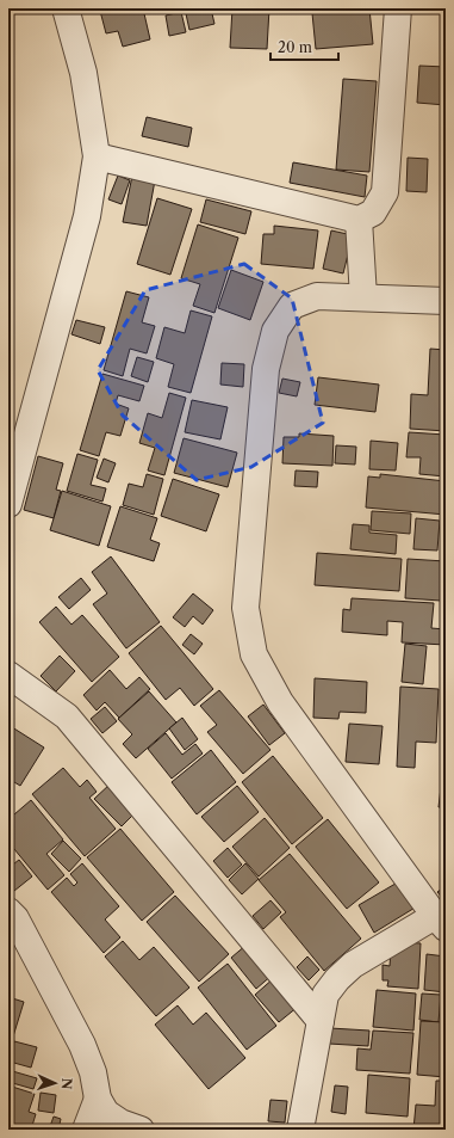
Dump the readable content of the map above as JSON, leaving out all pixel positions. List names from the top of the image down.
{
  "scale_bar": "20 m",
  "north": "right"
}
